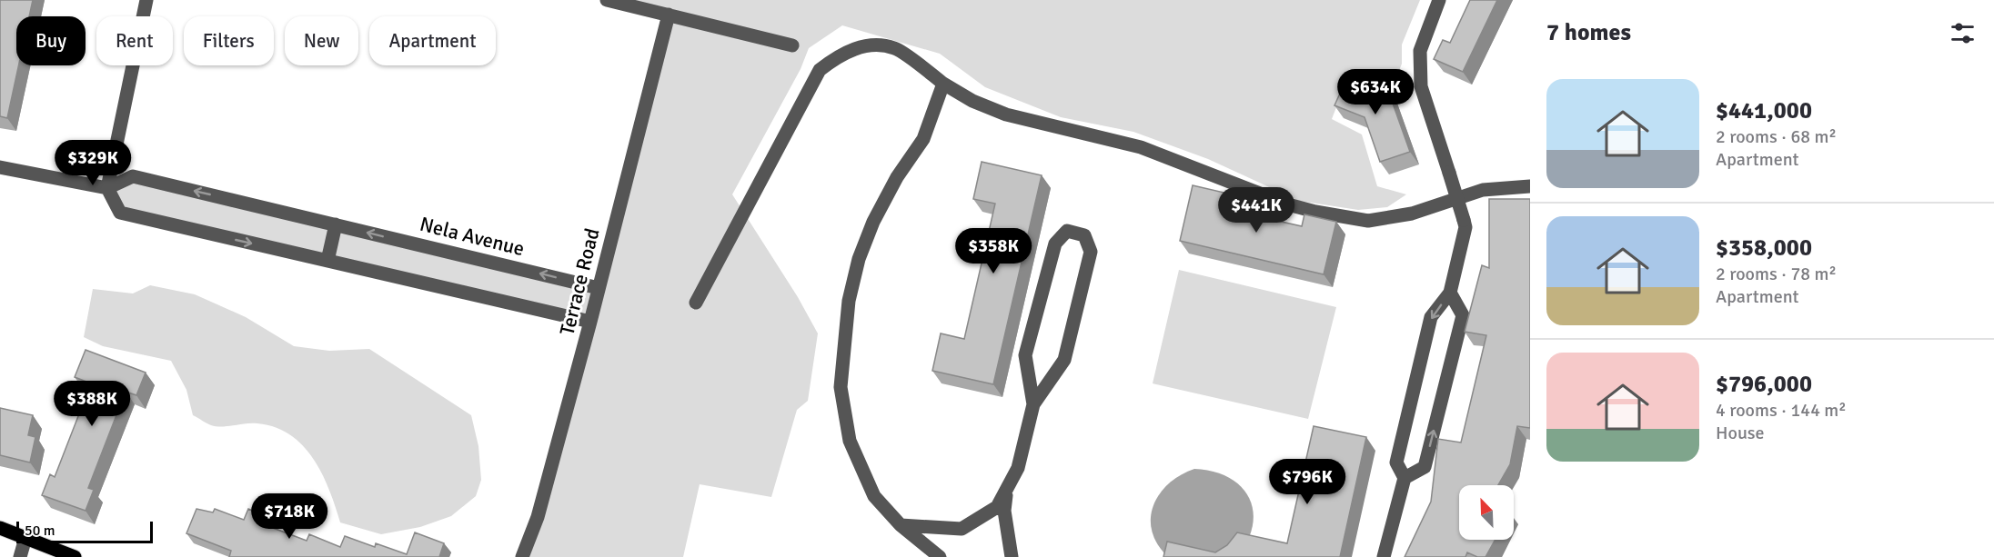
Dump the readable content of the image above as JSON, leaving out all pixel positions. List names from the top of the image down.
{
  "streets": {
    "street": ["Nela Avenue", "Terrace Road"]
  },
  "crossings": [
    ["Nela Avenue", "Terrace Road"]
  ],
  "scale_bar": "50 m",
  "north": "top left",
  "page": {
    "heading": "7 homes",
    "chip": [
      "Buy",
      "Rent",
      "Filters",
      "New",
      "Apartment"
    ],
    "list": [
      {
        "name": "$441,000",
        "note": "2 rooms · 68 m² · Apartment"
      },
      {
        "name": "$358,000",
        "note": "2 rooms · 78 m² · Apartment"
      },
      {
        "name": "$796,000",
        "note": "4 rooms · 144 m² · House"
      }
    ],
    "price": [
      "$634K",
      "$329K",
      "$441K",
      "$358K",
      "$388K",
      "$796K",
      "$718K"
    ],
    "scale": "50 m"
  }
}
